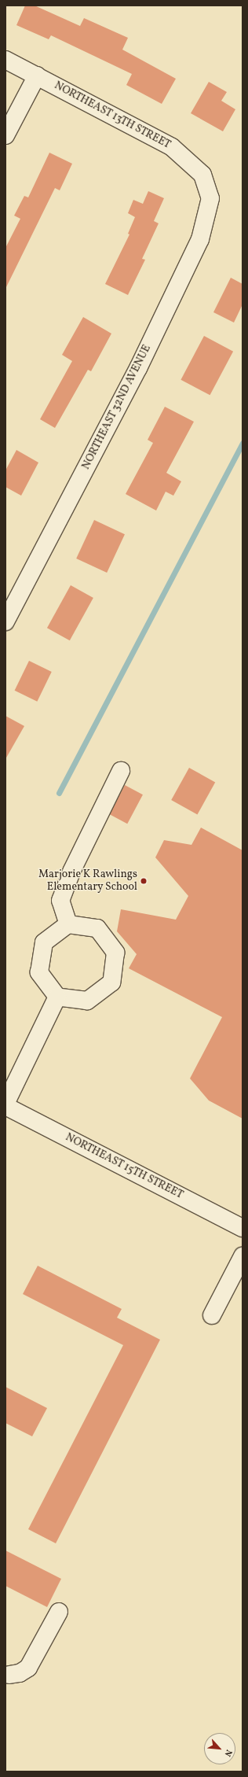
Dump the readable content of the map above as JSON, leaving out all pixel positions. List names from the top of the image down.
{
  "streets": {
    "street": ["NORTHEAST 13TH STREET", "NORTHEAST 32ND AVENUE", "NORTHEAST 15TH STREET"]
  },
  "crossings": [
    ["NORTHEAST 13TH STREET", "NORTHEAST 32ND AVENUE"]
  ],
  "places": ["Marjorie K Rawlings Elementary School"],
  "north": "bottom right"
}
